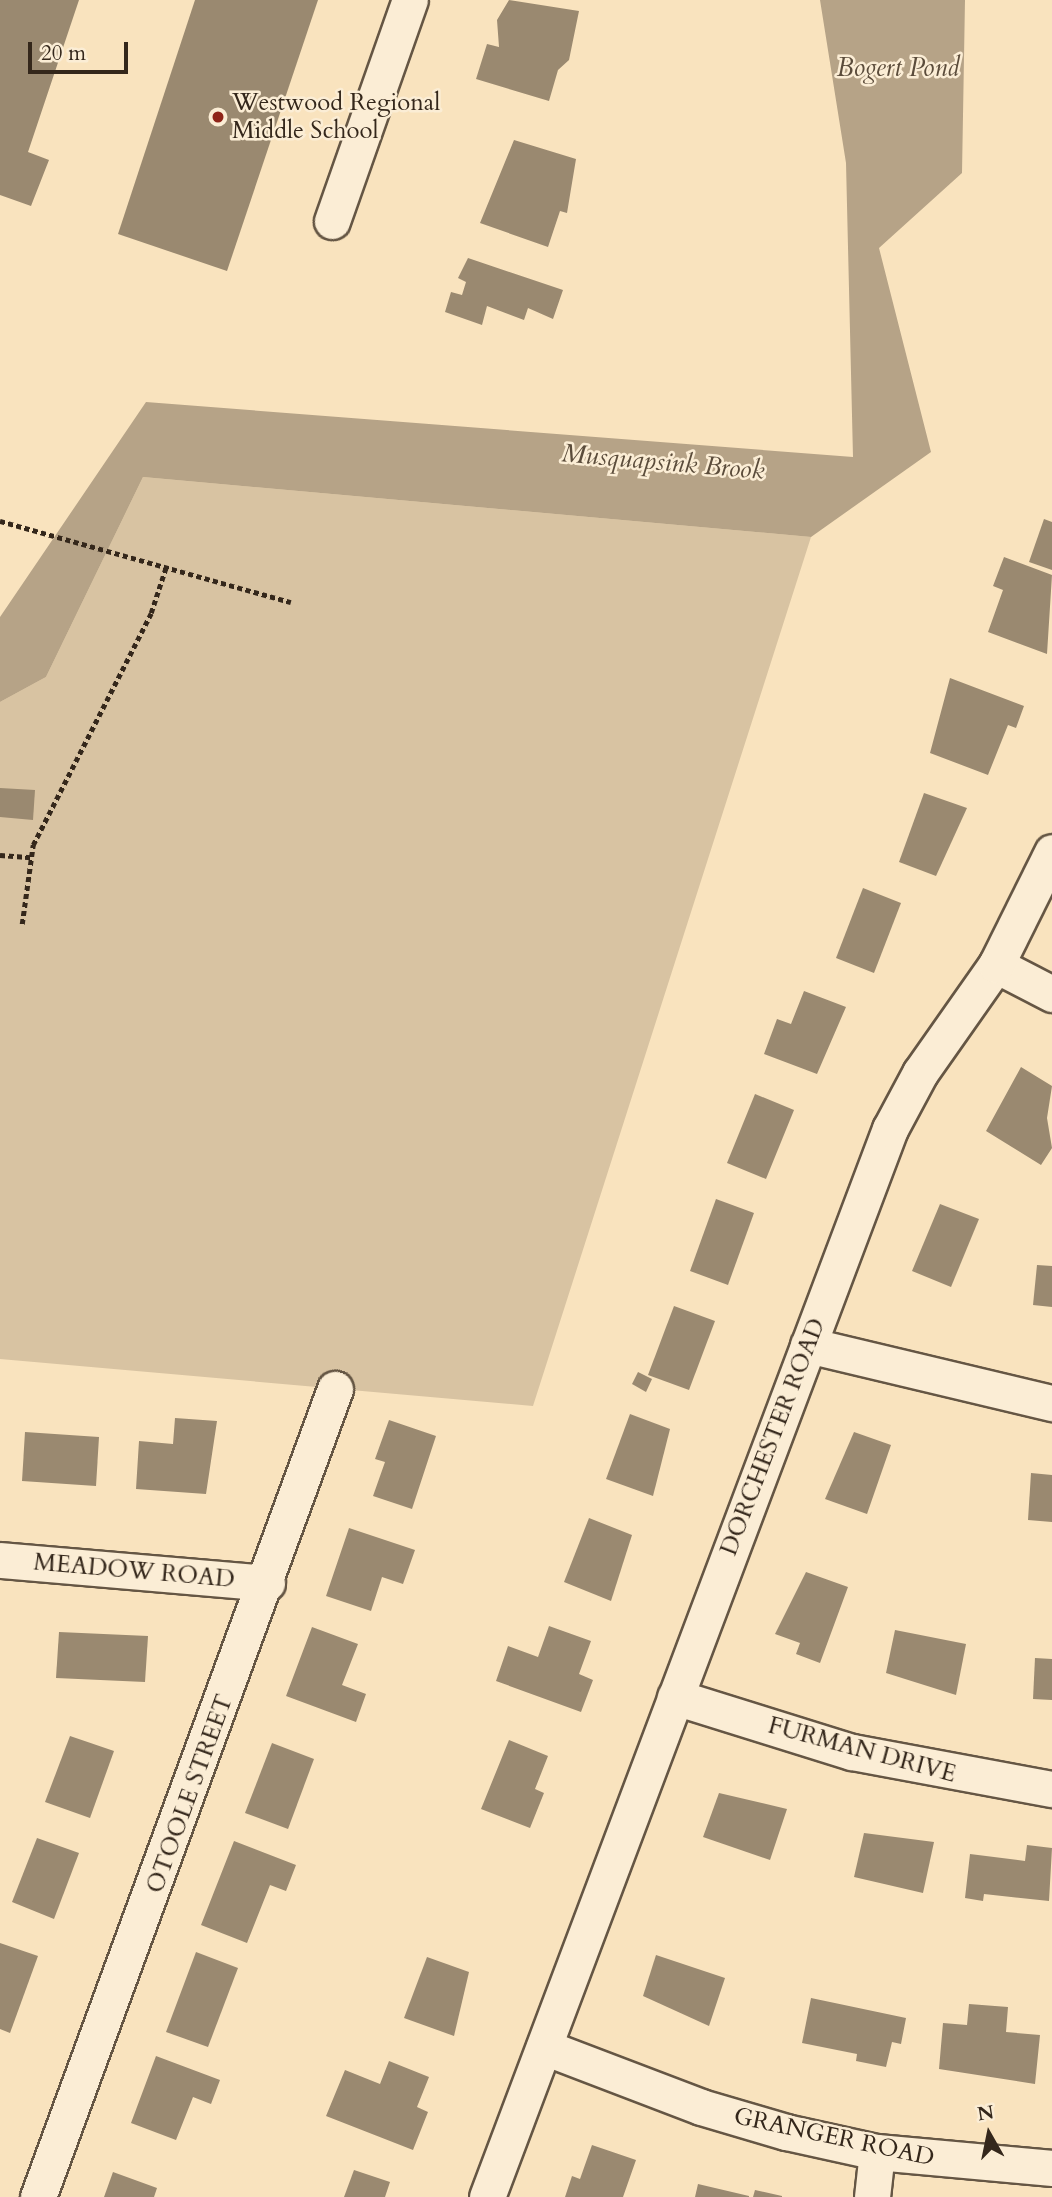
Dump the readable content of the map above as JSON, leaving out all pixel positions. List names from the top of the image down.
{
  "streets": {
    "street": [
      "DORCHESTER ROAD",
      "MEADOW ROAD",
      "FURMAN DRIVE",
      "OTOOLE STREET",
      "GRANGER ROAD"
    ]
  },
  "crossings": [
    ["DORCHESTER ROAD", "FURMAN DRIVE"],
    ["DORCHESTER ROAD", "GRANGER ROAD"],
    ["MEADOW ROAD", "OTOOLE STREET"]
  ],
  "water": ["Bogert Pond", "Musquapsink Brook"],
  "places": ["Westwood Regional Middle School"],
  "scale_bar": "20 m",
  "north": "top"
}
